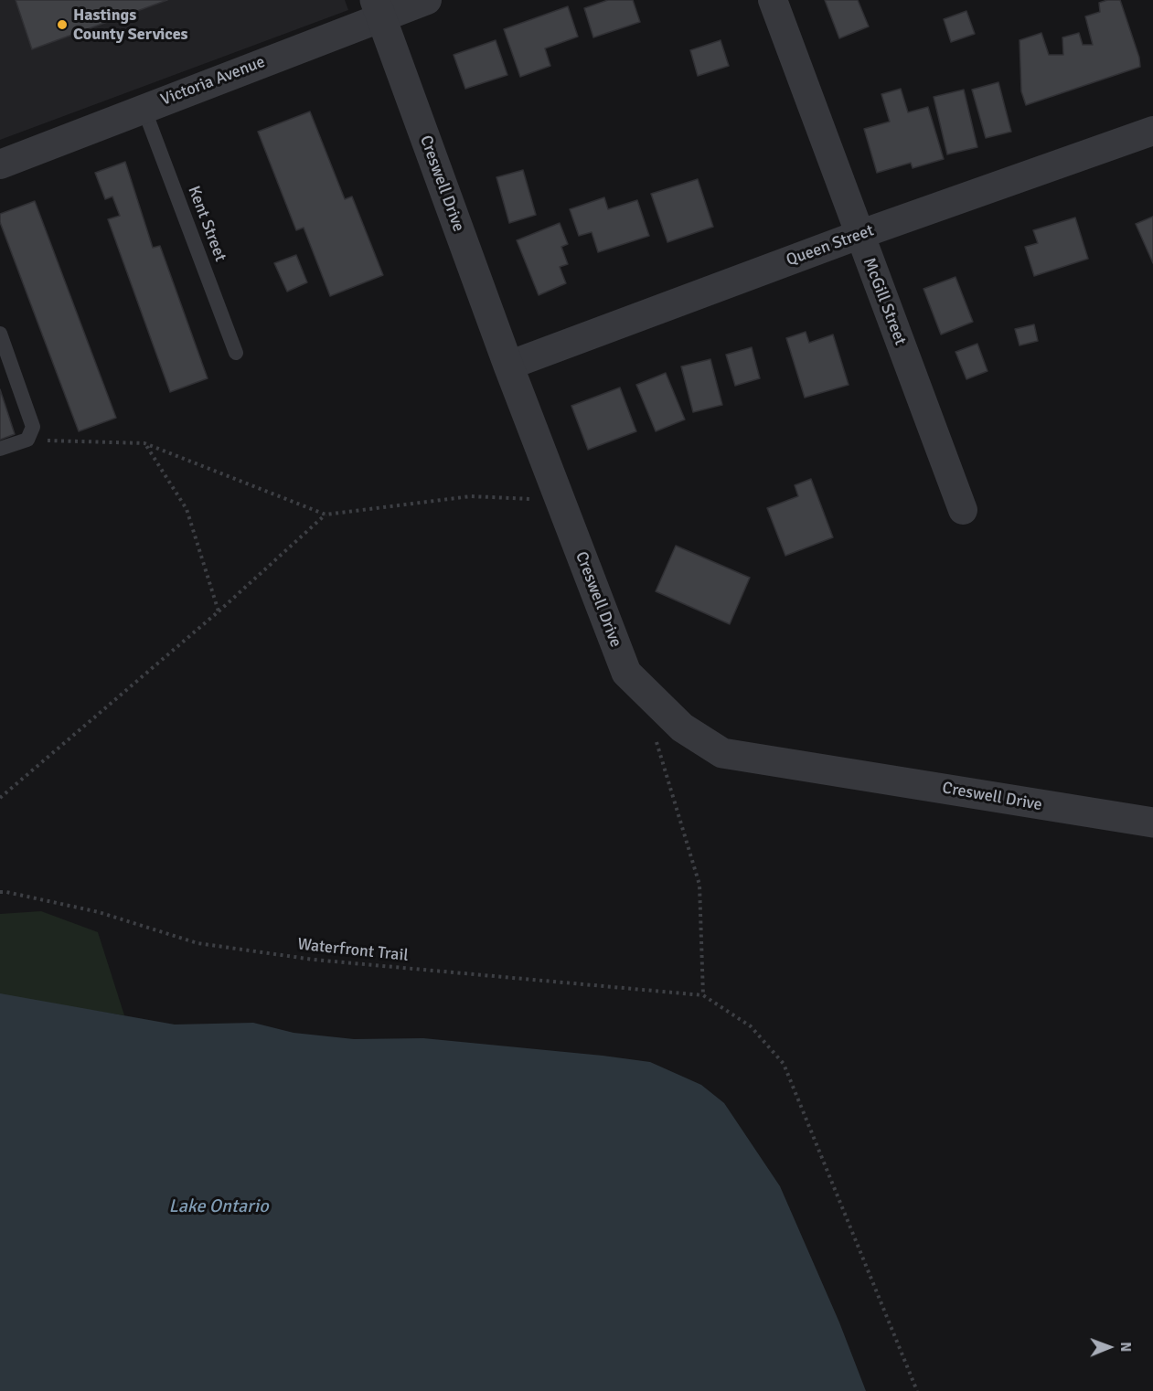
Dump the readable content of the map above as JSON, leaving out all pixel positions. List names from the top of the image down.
{
  "streets": {
    "street": [
      "Victoria Avenue",
      "Creswell Drive",
      "Queen Street",
      "McGill Street"
    ],
    "lane": ["Kent Street"],
    "path": ["Waterfront Trail"]
  },
  "crossings": [
    ["Victoria Avenue", "Creswell Drive"],
    ["Victoria Avenue", "Kent Street"],
    ["Creswell Drive", "Queen Street"],
    ["Queen Street", "McGill Street"]
  ],
  "water": ["Lake Ontario"],
  "places": ["Hastings County Services"],
  "north": "right"
}
